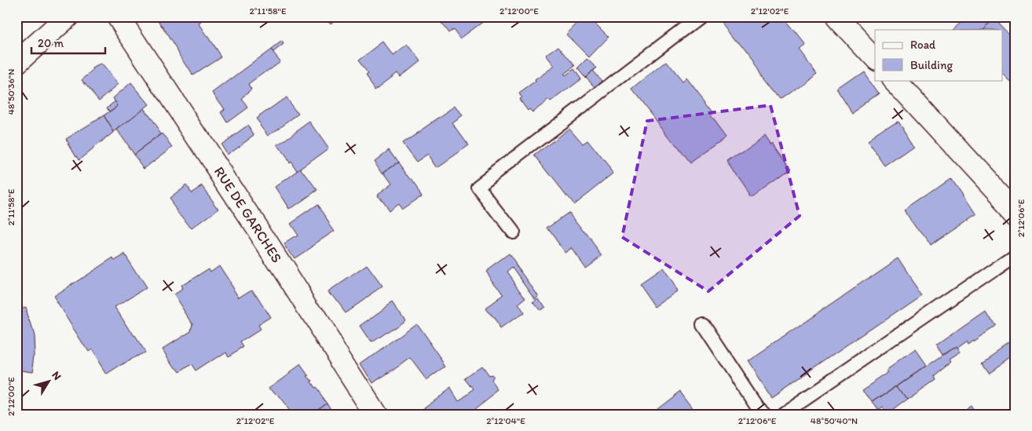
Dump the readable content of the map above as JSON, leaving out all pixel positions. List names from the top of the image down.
{
  "streets": {
    "street": ["RUE DE GARCHES"]
  },
  "legend": ["Road", "Building"],
  "scale_bar": "20 m",
  "north": "top right",
  "coordinates": [
    "2°11'58\"E",
    "2°12'00\"E",
    "2°12'02\"E",
    "48°50'36\"N",
    "2°12'06\"E",
    "2°12'04\"E",
    "48°50'40\"N"
  ]
}
